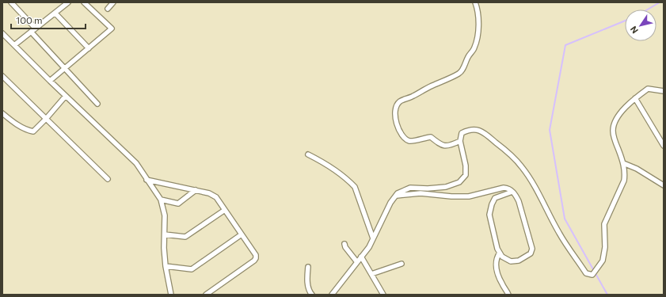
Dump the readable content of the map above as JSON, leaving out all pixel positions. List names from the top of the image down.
{
  "scale_bar": "100 m",
  "north": "bottom left"
}
